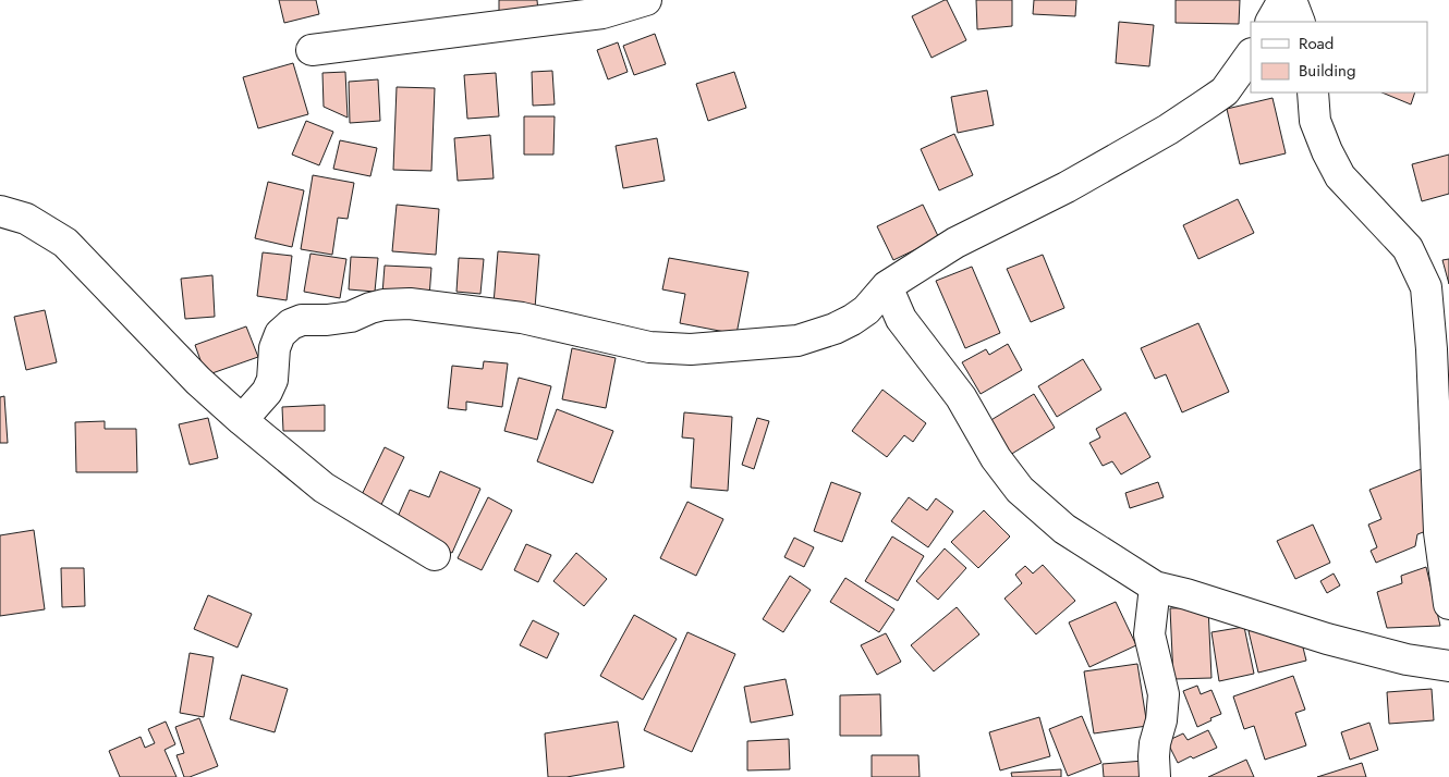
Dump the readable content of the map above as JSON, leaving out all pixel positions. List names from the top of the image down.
{
  "legend": ["Road", "Building"]
}
